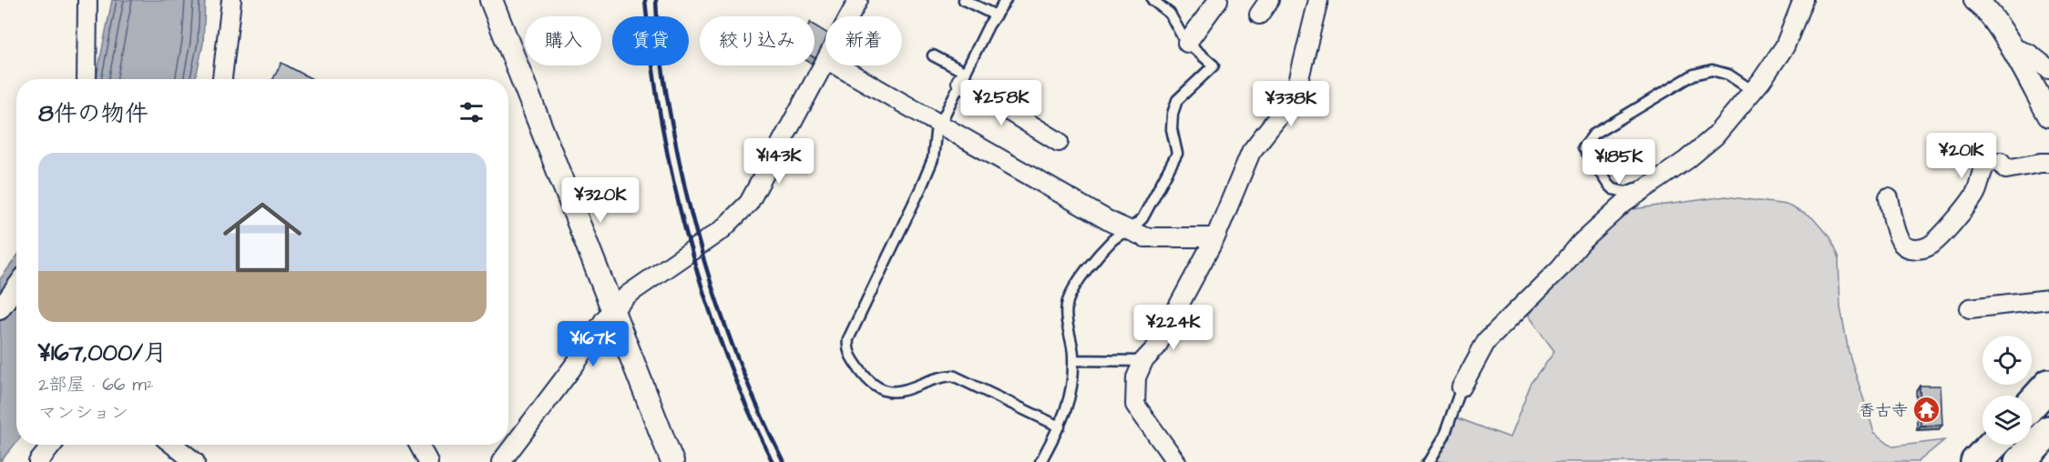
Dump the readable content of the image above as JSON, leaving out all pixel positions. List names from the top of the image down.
{
  "places": {
    "temple": ["香古寺"]
  },
  "page": {
    "chip": [
      "購入",
      "賃貸",
      "絞り込み",
      "新着"
    ],
    "heading": "8件の物件",
    "price": [
      "¥258K",
      "¥338K",
      "¥201K",
      "¥143K",
      "¥185K",
      "¥320K",
      "¥224K",
      "¥167K"
    ],
    "list": [
      {
        "name": "¥167,000/月",
        "note": "2部屋 · 66 m² · マンション"
      }
    ]
  }
}
